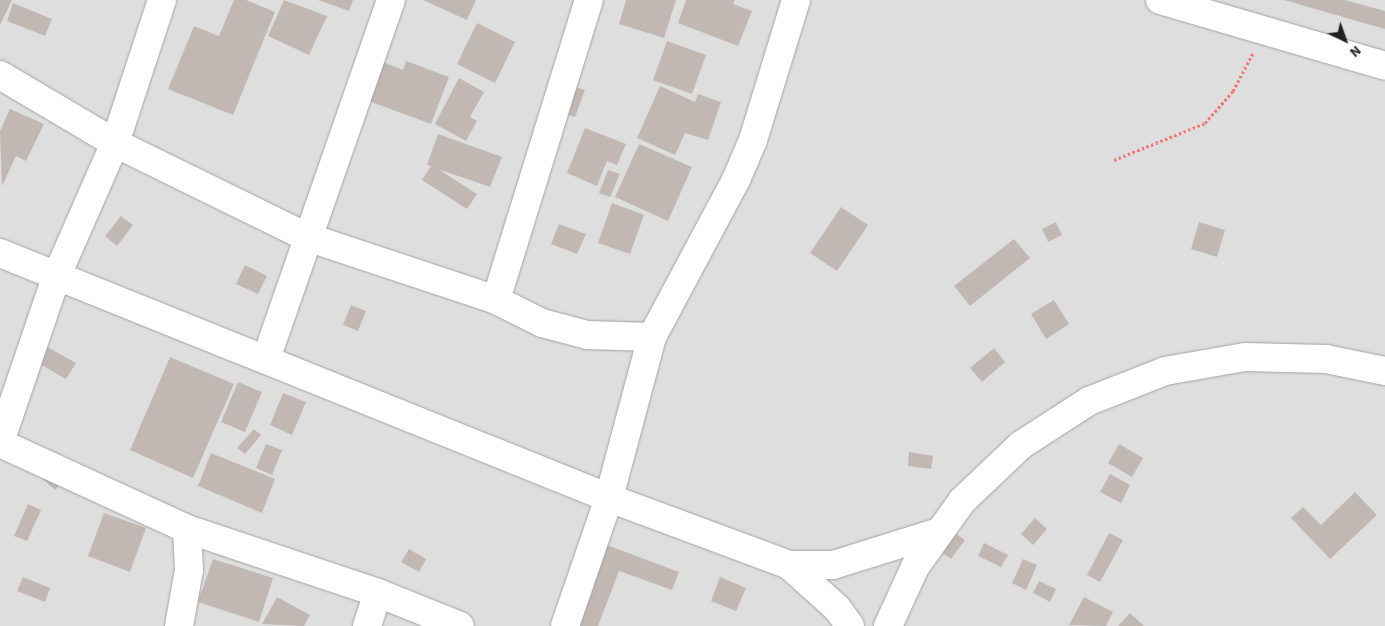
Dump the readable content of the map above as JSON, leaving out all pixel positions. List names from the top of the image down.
{
  "north": "bottom right"
}
